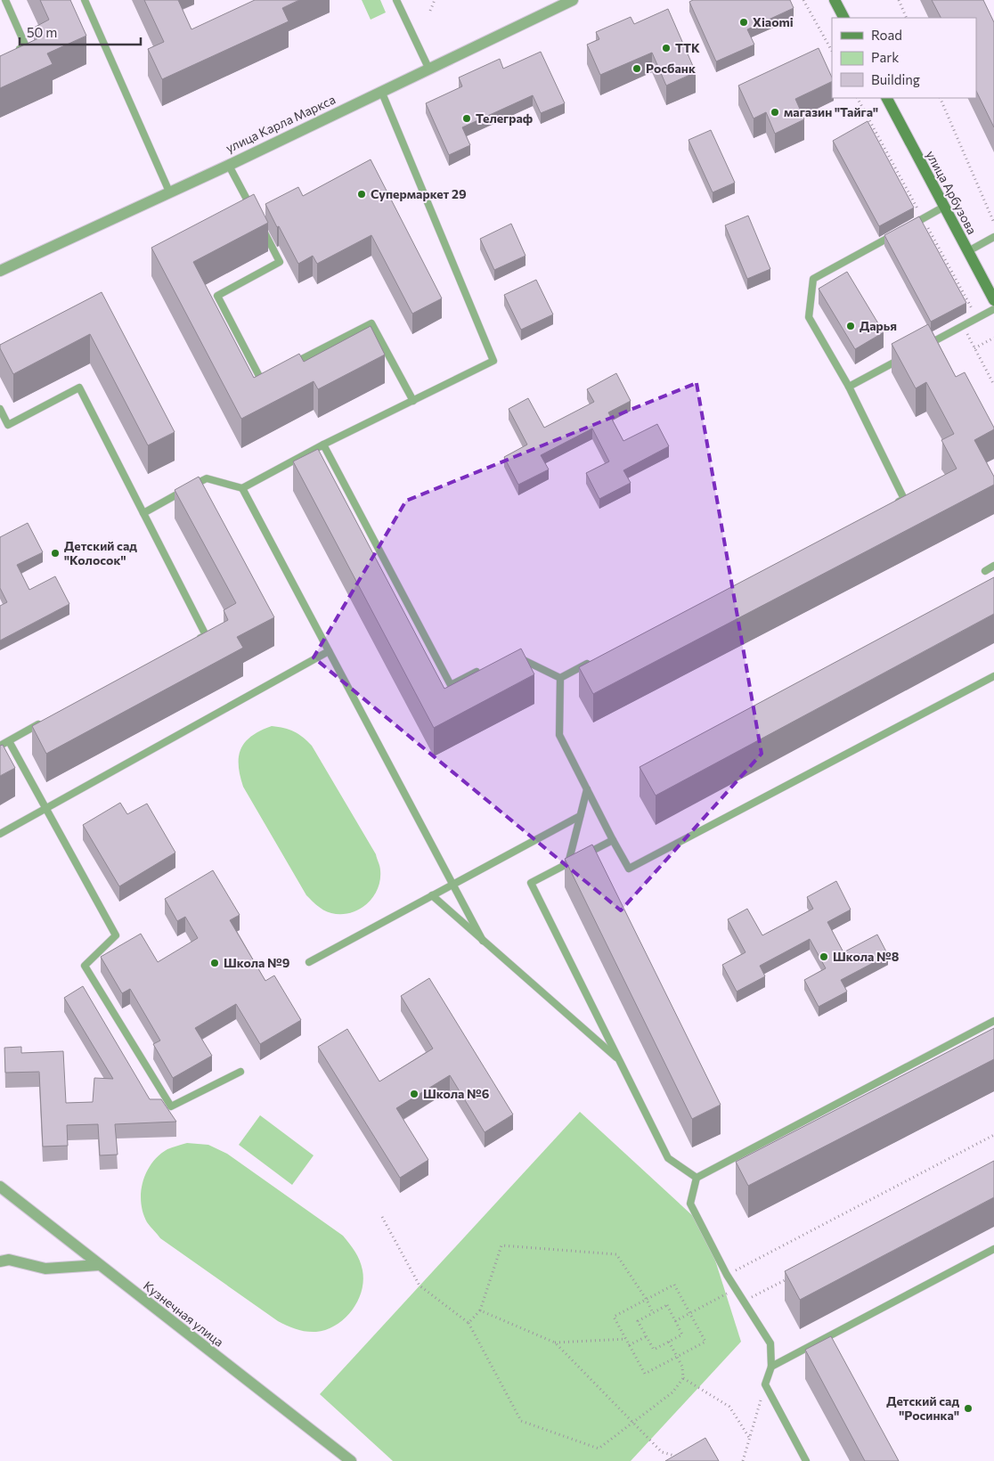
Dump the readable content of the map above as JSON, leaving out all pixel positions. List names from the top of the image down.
{
  "streets": {
    "street": ["улица Карла Маркса", "улица Арбузова", "Кузнечная улица"]
  },
  "places": [
    "Xiaomi",
    "ТТК",
    "Росбанк",
    "магазин \"Тайга\"",
    "Телеграф",
    "Супермаркет 29",
    "Дарья",
    "Детский сад \"Колосок\"",
    "Школа №8",
    "Школа №9",
    "Школа №6",
    "Детский сад \"Росинка\""
  ],
  "legend": ["Road", "Park", "Building"],
  "scale_bar": "50 m"
}
